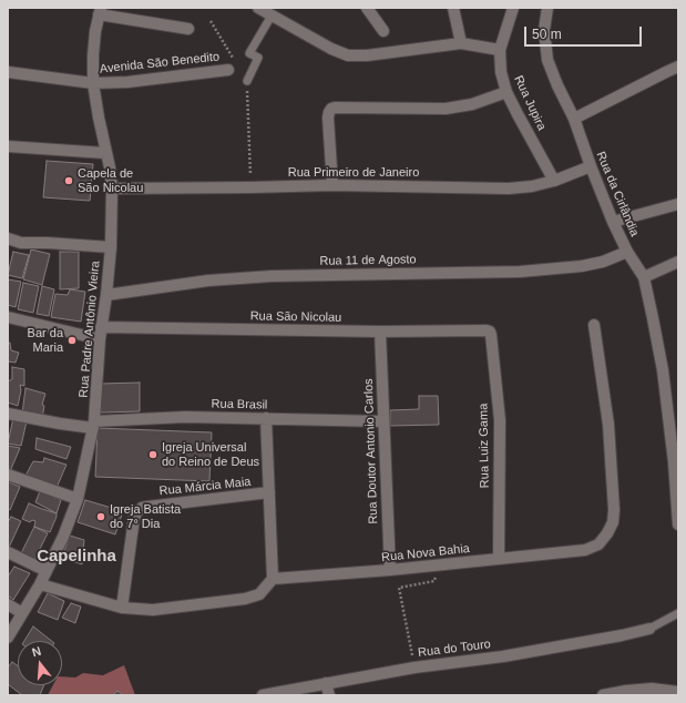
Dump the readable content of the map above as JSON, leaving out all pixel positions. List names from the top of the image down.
{
  "streets": {
    "street": [
      "Avenida São Benedito",
      "Rua Jupira",
      "Rua Primeiro de Janeiro",
      "Rua da Cirlândia",
      "Rua 11 de Agosto",
      "Rua São Nicolau",
      "Rua Padre Antônio Vieira",
      "Rua Brasil",
      "Rua Luiz Gama",
      "Rua Doutor Antonio Carlos",
      "Rua Márcia Maia",
      "Rua Nova Bahia",
      "Rua do Touro"
    ]
  },
  "crossings": [
    ["Avenida São Benedito", "Rua Padre Antônio Vieira"],
    ["Rua Jupira", "Rua Primeiro de Janeiro"],
    ["Rua Primeiro de Janeiro", "Rua da Cirlândia"],
    ["Rua Primeiro de Janeiro", "Rua Padre Antônio Vieira"],
    ["Rua da Cirlândia", "Rua 11 de Agosto"],
    ["Rua 11 de Agosto", "Rua Padre Antônio Vieira"],
    ["Rua São Nicolau", "Rua Padre Antônio Vieira"],
    ["Rua São Nicolau", "Rua Luiz Gama"],
    ["Rua São Nicolau", "Rua Doutor Antonio Carlos"],
    ["Rua Padre Antônio Vieira", "Rua Brasil"],
    ["Rua Brasil", "Rua Doutor Antonio Carlos"],
    ["Rua Luiz Gama", "Rua Nova Bahia"],
    ["Rua Doutor Antonio Carlos", "Rua Nova Bahia"]
  ],
  "districts": ["Capelinha"],
  "places": [
    "Capela de São Nicolau",
    "Bar da Maria",
    "Igreja Universal do Reino de Deus",
    "Igreja Batista do 7° Dia"
  ],
  "scale_bar": "50 m",
  "north": "top"
}
